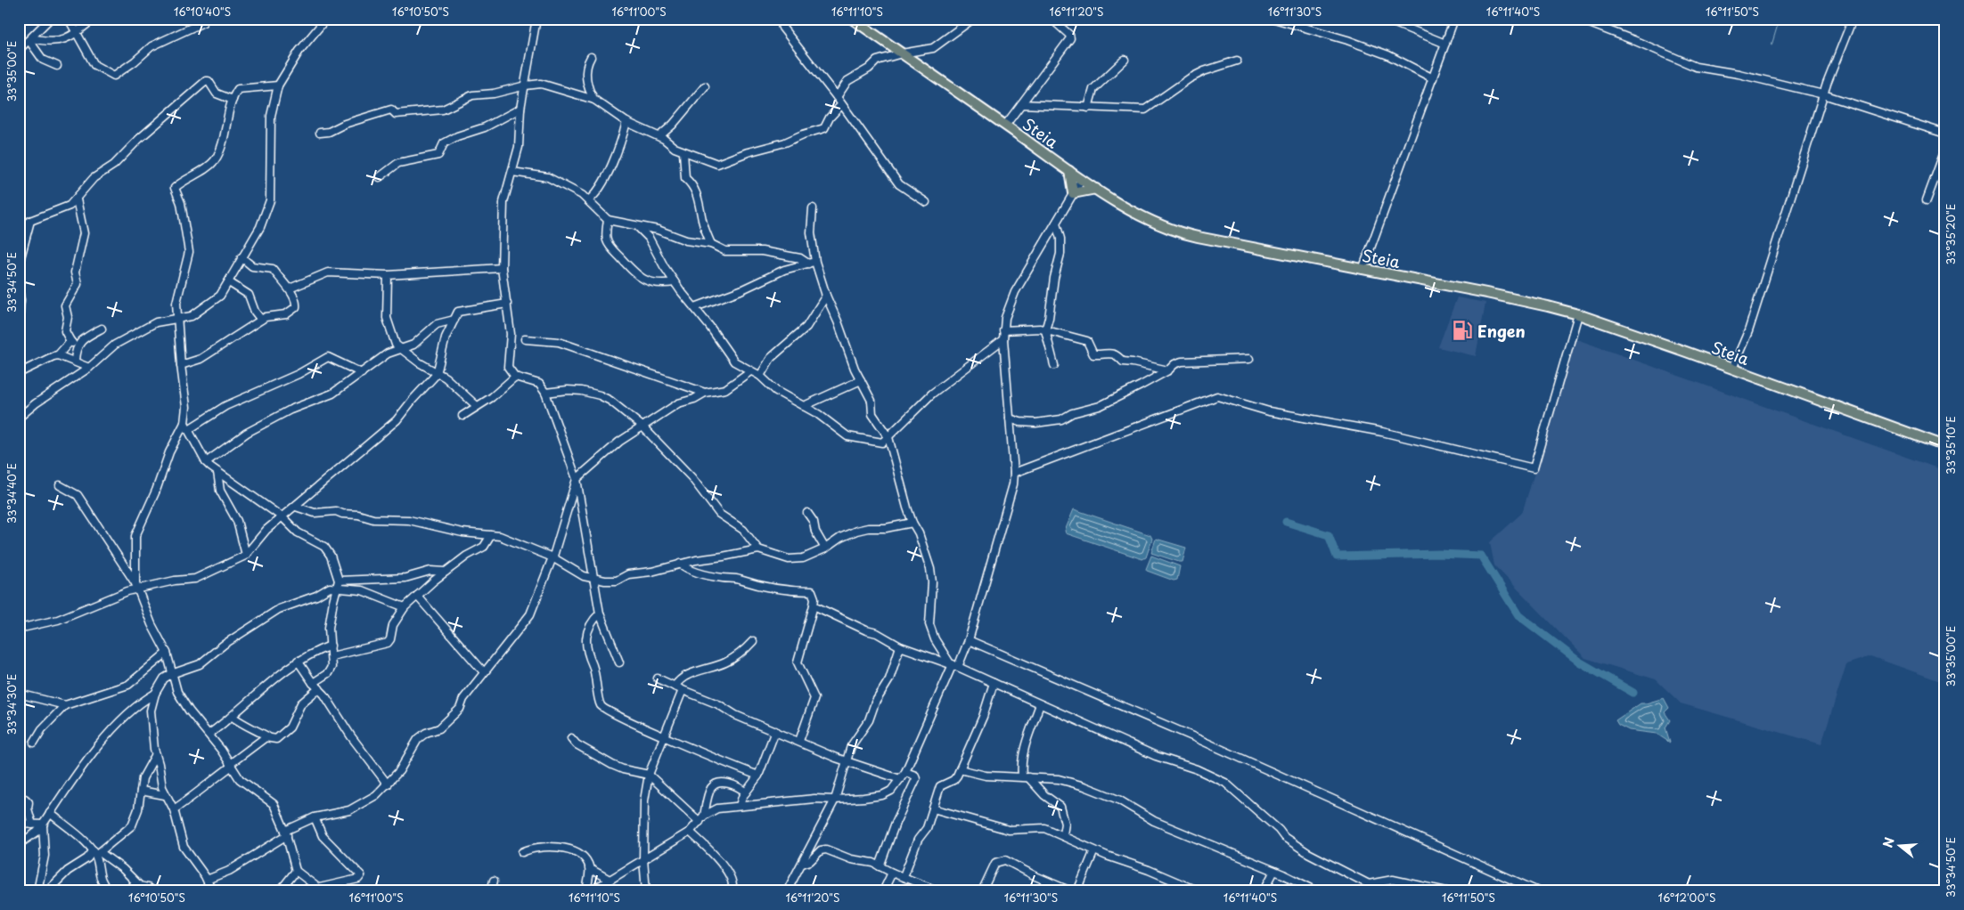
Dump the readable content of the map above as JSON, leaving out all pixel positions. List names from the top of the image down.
{
  "streets": {
    "main road": ["Steia"]
  },
  "places": {
    "fuel station": ["Engen"]
  },
  "north": "left",
  "coordinates": [
    "16°10'40\"S",
    "16°10'50\"S",
    "16°11'00\"S",
    "16°11'10\"S",
    "16°11'20\"S",
    "16°11'30\"S",
    "16°11'40\"S",
    "16°11'50\"S",
    "33°35'00\"E",
    "33°35'20\"E",
    "33°34'50\"E",
    "33°35'10\"E",
    "33°34'40\"E",
    "33°34'30\"E",
    "16°12'00\"S"
  ]
}
